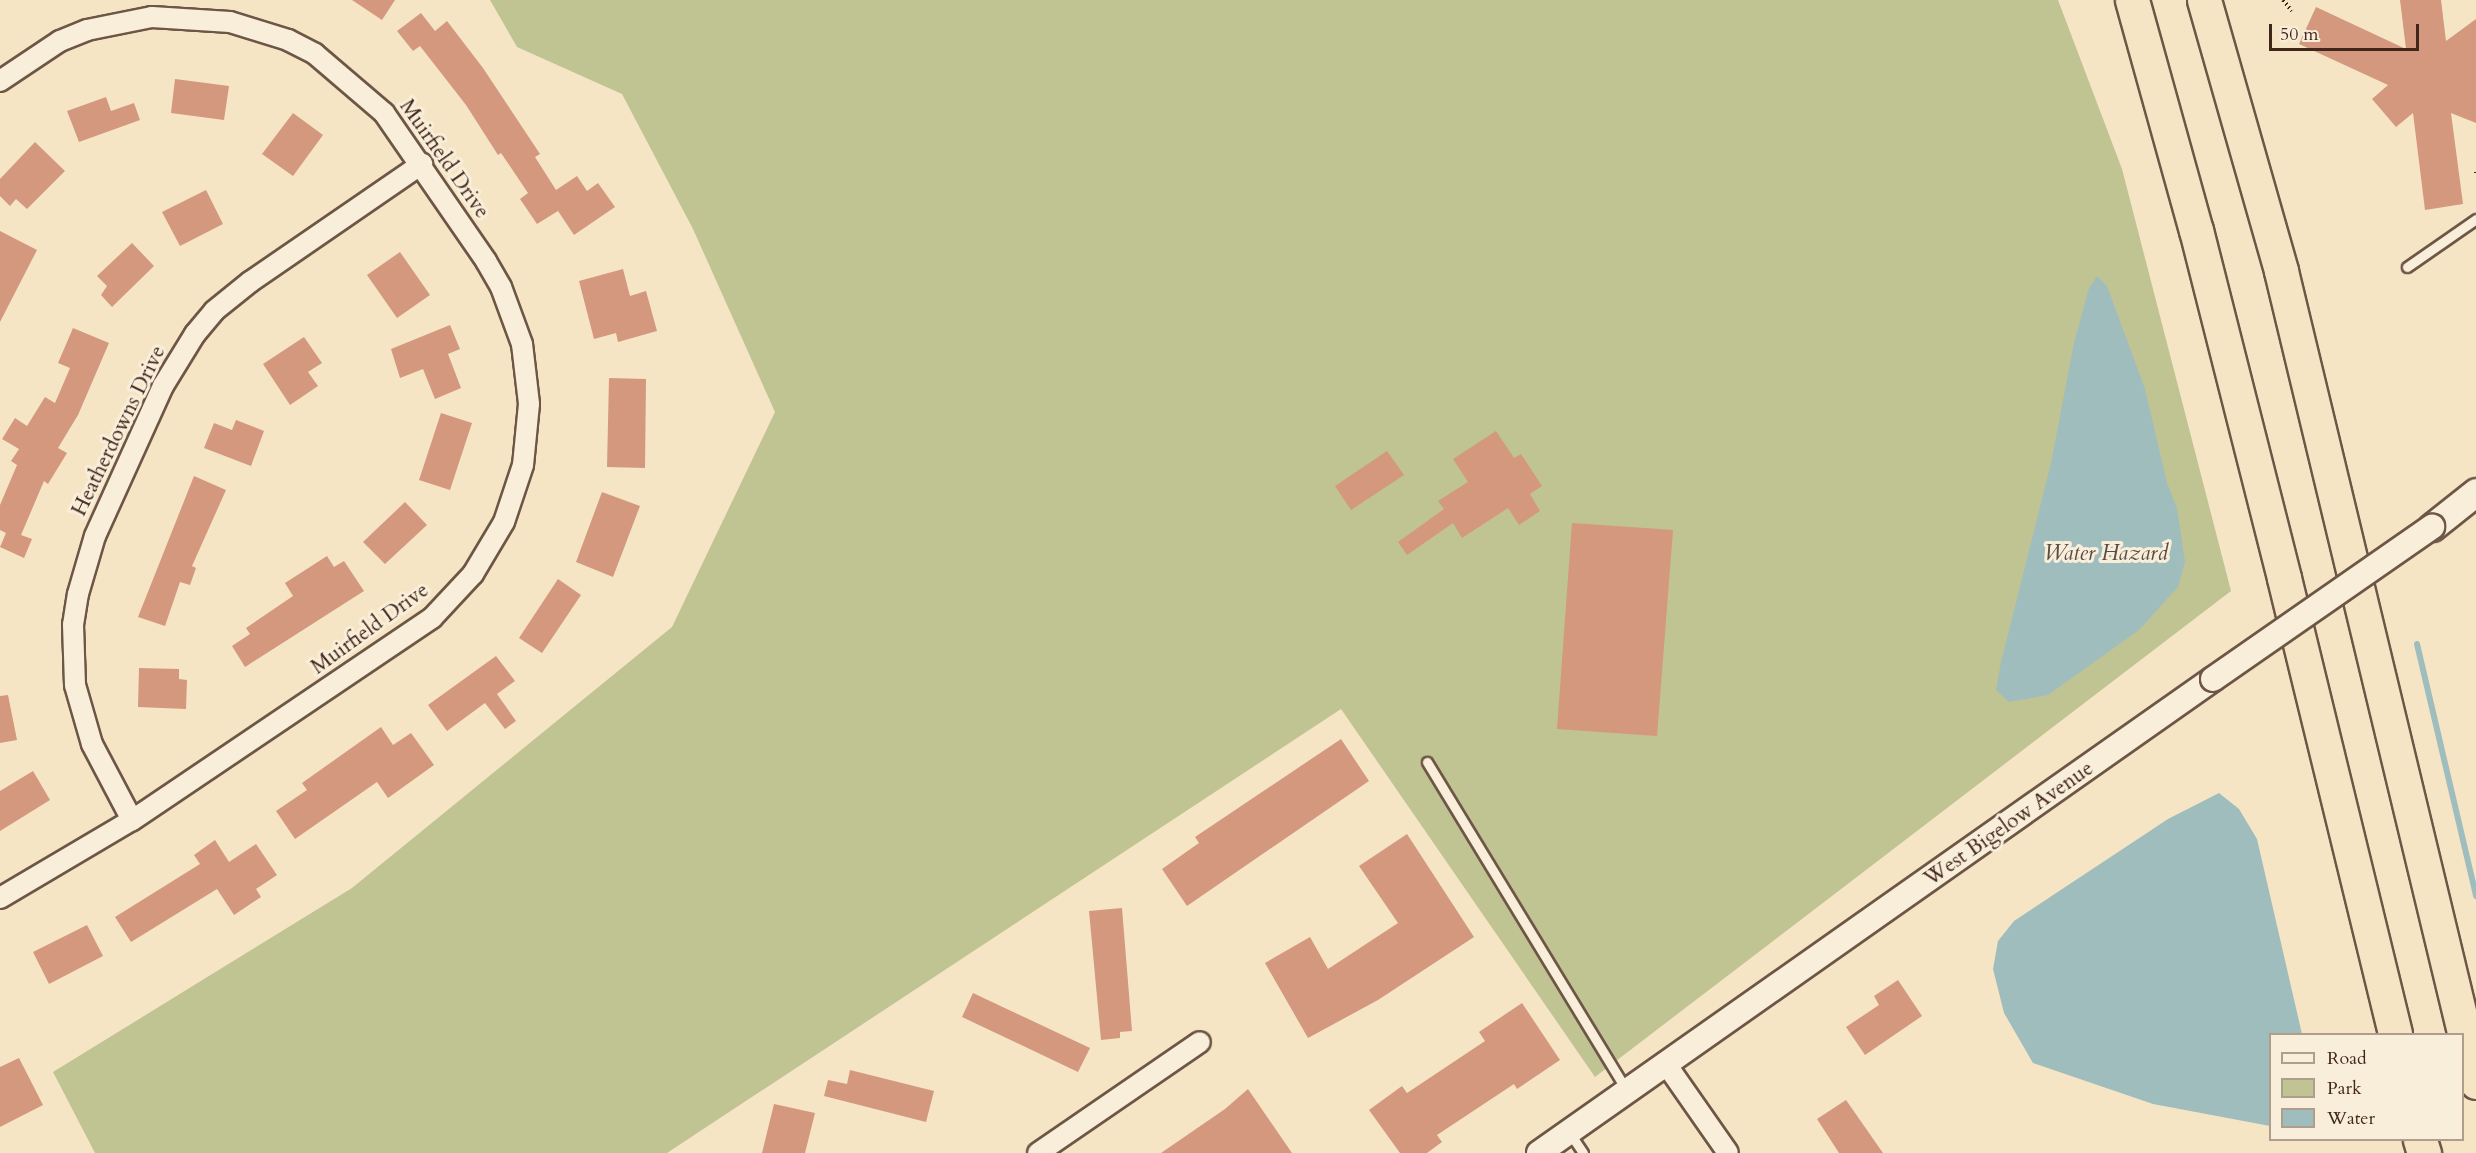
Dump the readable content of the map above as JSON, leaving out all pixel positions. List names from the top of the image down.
{
  "streets": {
    "main road": ["West Bigelow Avenue"],
    "street": ["Muirfield Drive", "Heatherdowns Drive"]
  },
  "crossings": [
    ["Muirfield Drive", "Heatherdowns Drive"]
  ],
  "water": ["Water Hazard"],
  "legend": ["Road", "Park", "Water"],
  "scale_bar": "50 m"
}
